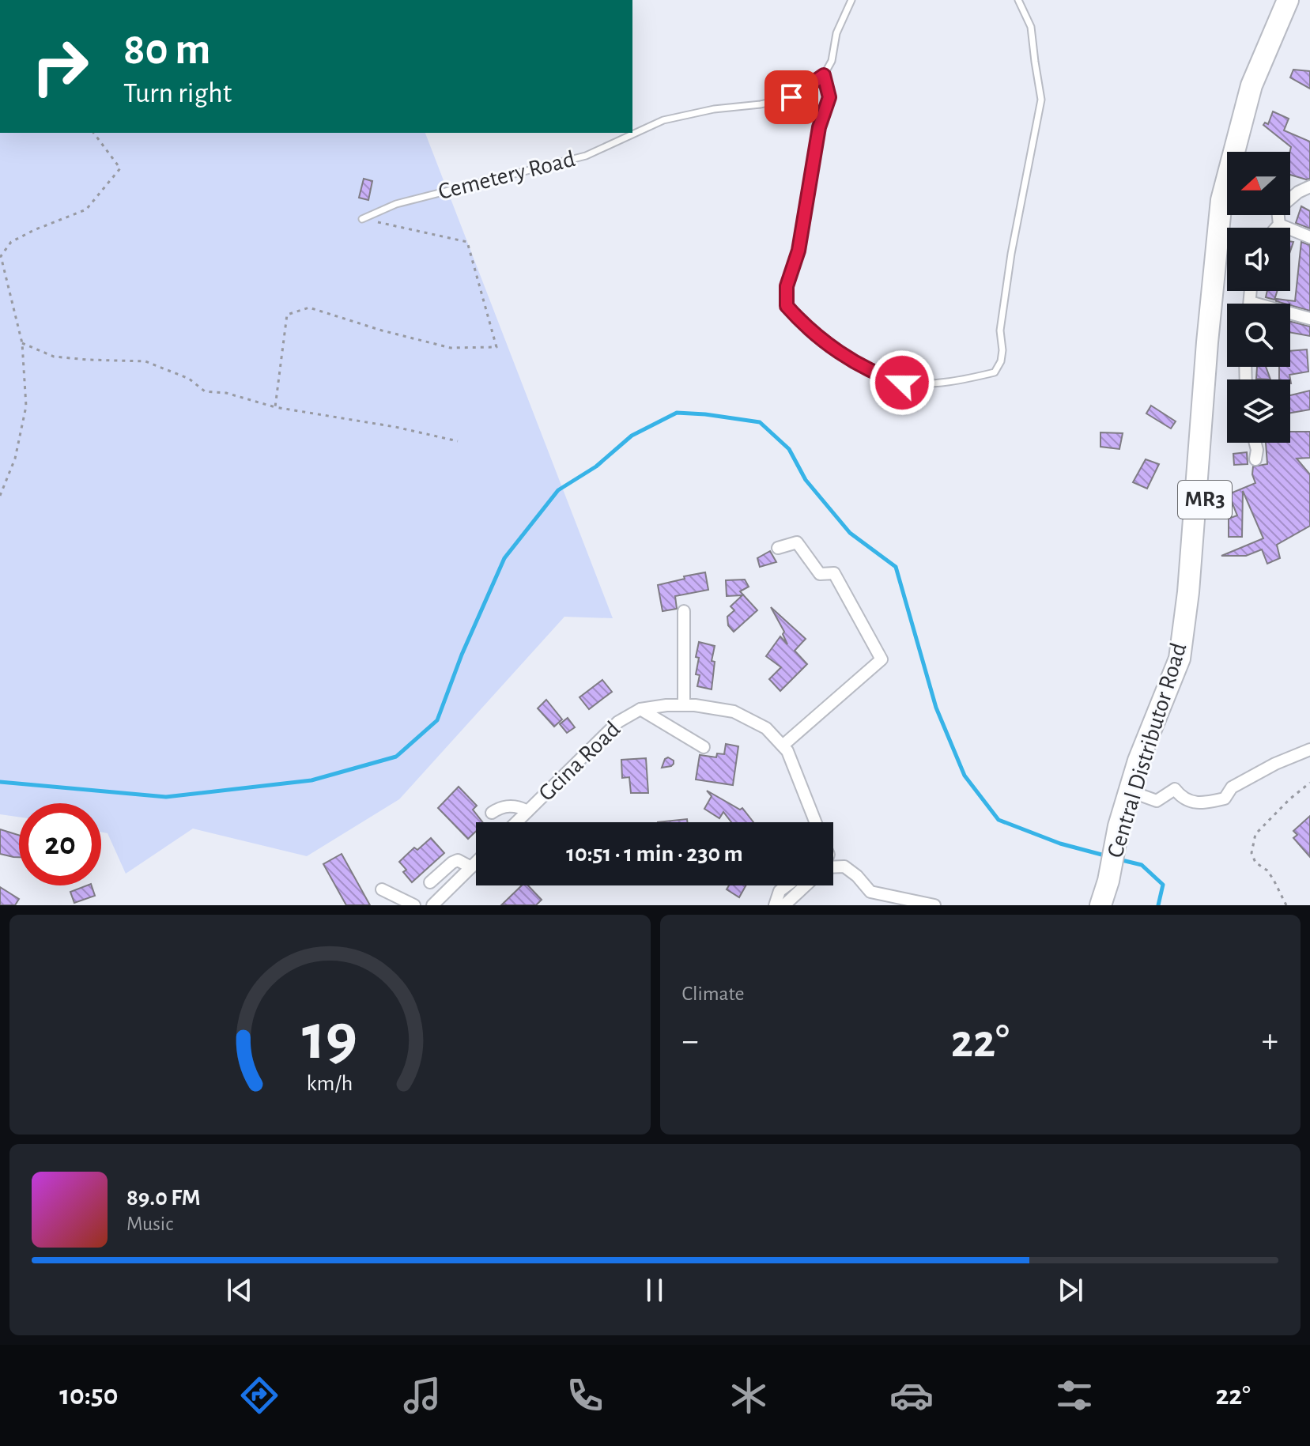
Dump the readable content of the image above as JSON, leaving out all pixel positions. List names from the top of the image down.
{
  "streets": {
    "highway": ["MR3", "Central Distributor Road"],
    "street": ["Gcina Road"],
    "lane": ["Cemetery Road"]
  },
  "north": "left",
  "page": {
    "turn": ["80 m", "Turn right"],
    "limit": "20",
    "trip": "10:51 · 1 min · 230 m",
    "tile": "Climate",
    "heat": ["−", "22°", "+"],
    "song": ["89.0 FM", "Music"],
    "tabs": ["10:50", "22°"],
    "gauge": ["19", "km/h"]
  }
}
